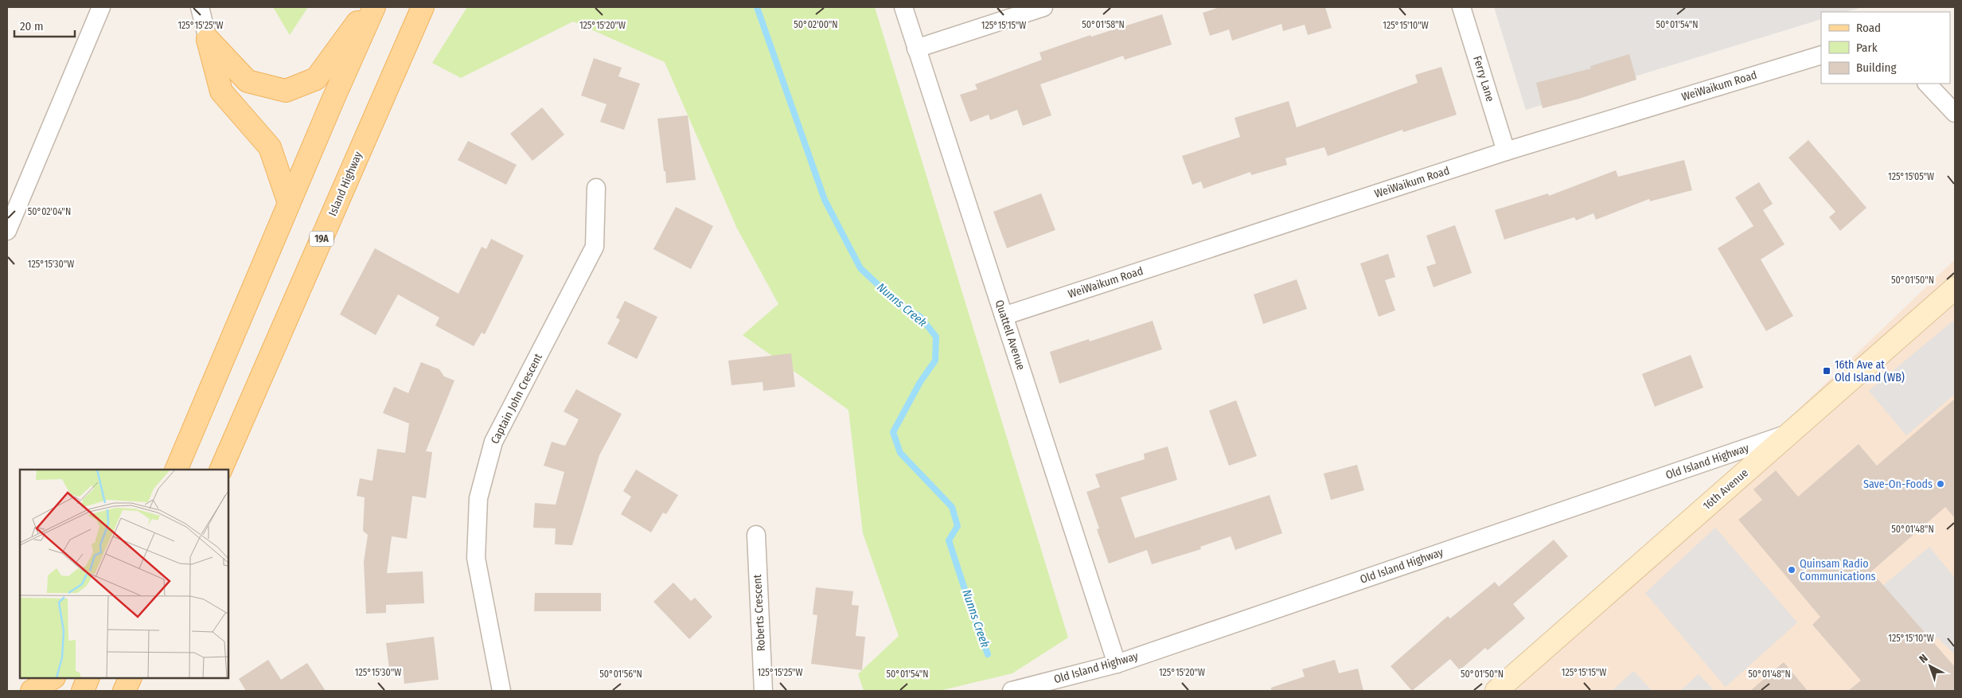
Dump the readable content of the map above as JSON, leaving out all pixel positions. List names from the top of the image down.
{
  "streets": {
    "main road": ["Island Highway", "19A"],
    "street": [
      "Ferry Lane",
      "WeiWaikum Road",
      "Quattell Avenue",
      "Captain John Crescent",
      "Old Island Highway",
      "16th Avenue",
      "Roberts Crescent"
    ]
  },
  "crossings": [
    ["Ferry Lane", "WeiWaikum Road"],
    ["WeiWaikum Road", "Quattell Avenue"],
    ["Quattell Avenue", "Old Island Highway"],
    ["Old Island Highway", "16th Avenue"]
  ],
  "water": ["Nunns Creek"],
  "places": {
    "transit": ["16th Ave at Old Island (WB)"],
    "other": ["Save-On-Foods", "Quinsam Radio Communications"]
  },
  "legend": ["Road", "Park", "Building"],
  "scale_bar": "20 m",
  "north": "top left",
  "coordinates": [
    "50°02'00\"N",
    "50°01'58\"N",
    "50°01'54\"N",
    "125°15'25\"W",
    "125°15'20\"W",
    "125°15'15\"W",
    "125°15'10\"W",
    "125°15'05\"W",
    "50°02'04\"N",
    "125°15'30\"W",
    "50°01'50\"N",
    "50°01'48\"N",
    "50°01'56\"N"
  ]
}
